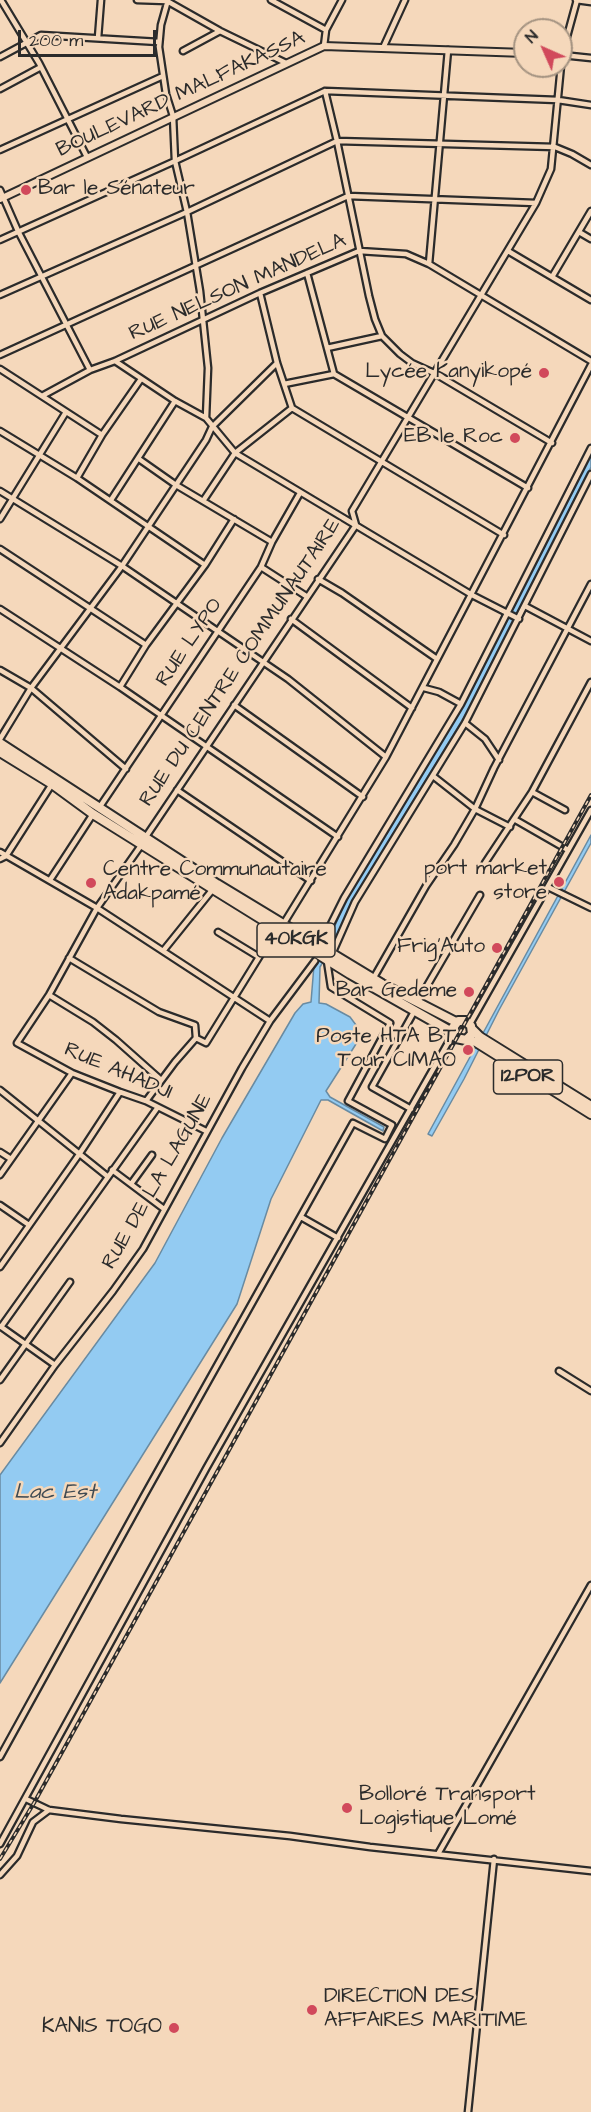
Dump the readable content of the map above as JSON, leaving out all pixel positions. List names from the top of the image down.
{
  "streets": {
    "main road": ["40KGK", "12POR"],
    "street": [
      "BOULEVARD MALFAKASSA",
      "RUE NELSON MANDELA",
      "RUE LYPO",
      "RUE DU CENTRE COMMUNAUTAIRE",
      "RUE AHADJI",
      "RUE DE LA LAGUNE"
    ]
  },
  "crossings": [
    ["RUE NELSON MANDELA", "RUE DU CENTRE COMMUNAUTAIRE"],
    ["RUE DU CENTRE COMMUNAUTAIRE", "40KGK"],
    ["RUE DU CENTRE COMMUNAUTAIRE", "RUE AHADJI"],
    ["40KGK", "12POR"],
    ["RUE AHADJI", "RUE DE LA LAGUNE"]
  ],
  "water": ["Lac Est"],
  "places": [
    "Bar le Sénateur",
    "Lycée Kanyikopé",
    "EB le Roc",
    "port market store",
    "Centre Communautaire Adakpamé",
    "Frig'Auto",
    "Bar Gedeme",
    "Poste HTA BT Tour CIMAO",
    "Bolloré Transport Logistique Lomé",
    "DIRECTION DES AFFAIRES MARITIME",
    "KANIS TOGO"
  ],
  "scale_bar": "200 m",
  "north": "top left"
}
